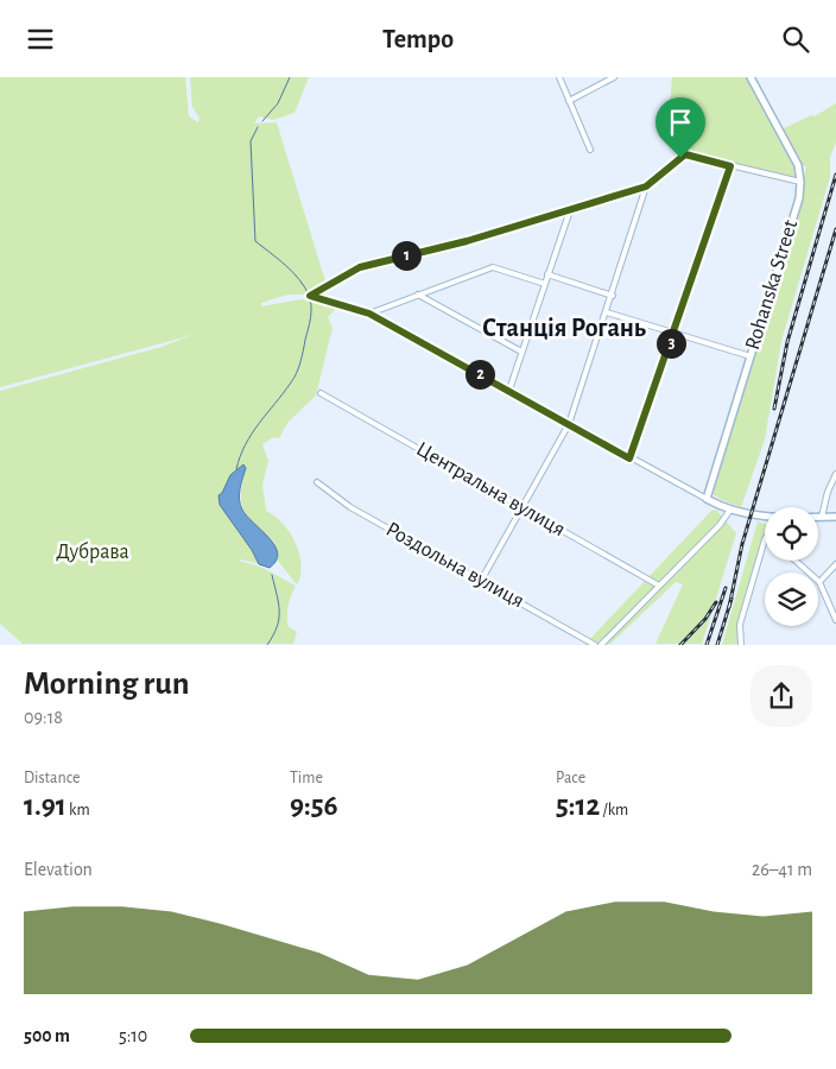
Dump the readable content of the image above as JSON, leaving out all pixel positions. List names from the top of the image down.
{
  "streets": {
    "street": ["Rohanska Street", "Центральна вулиця", "Роздольна вулиця"]
  },
  "districts": ["Станція Рогань"],
  "parks": ["Дубрава"],
  "page": {
    "header": "Tempo",
    "pins": ["1", "3", "2"],
    "heading": ["Morning run", "09:18"],
    "stats": [
      ["Distance", "1.91 km"],
      ["Time", "9:56"],
      ["Pace", "5:12 /km"]
    ],
    "chart": ["Elevation", "26–41 m"],
    "list": [
      {
        "name": "500 m",
        "note": "5:10"
      }
    ]
  }
}
